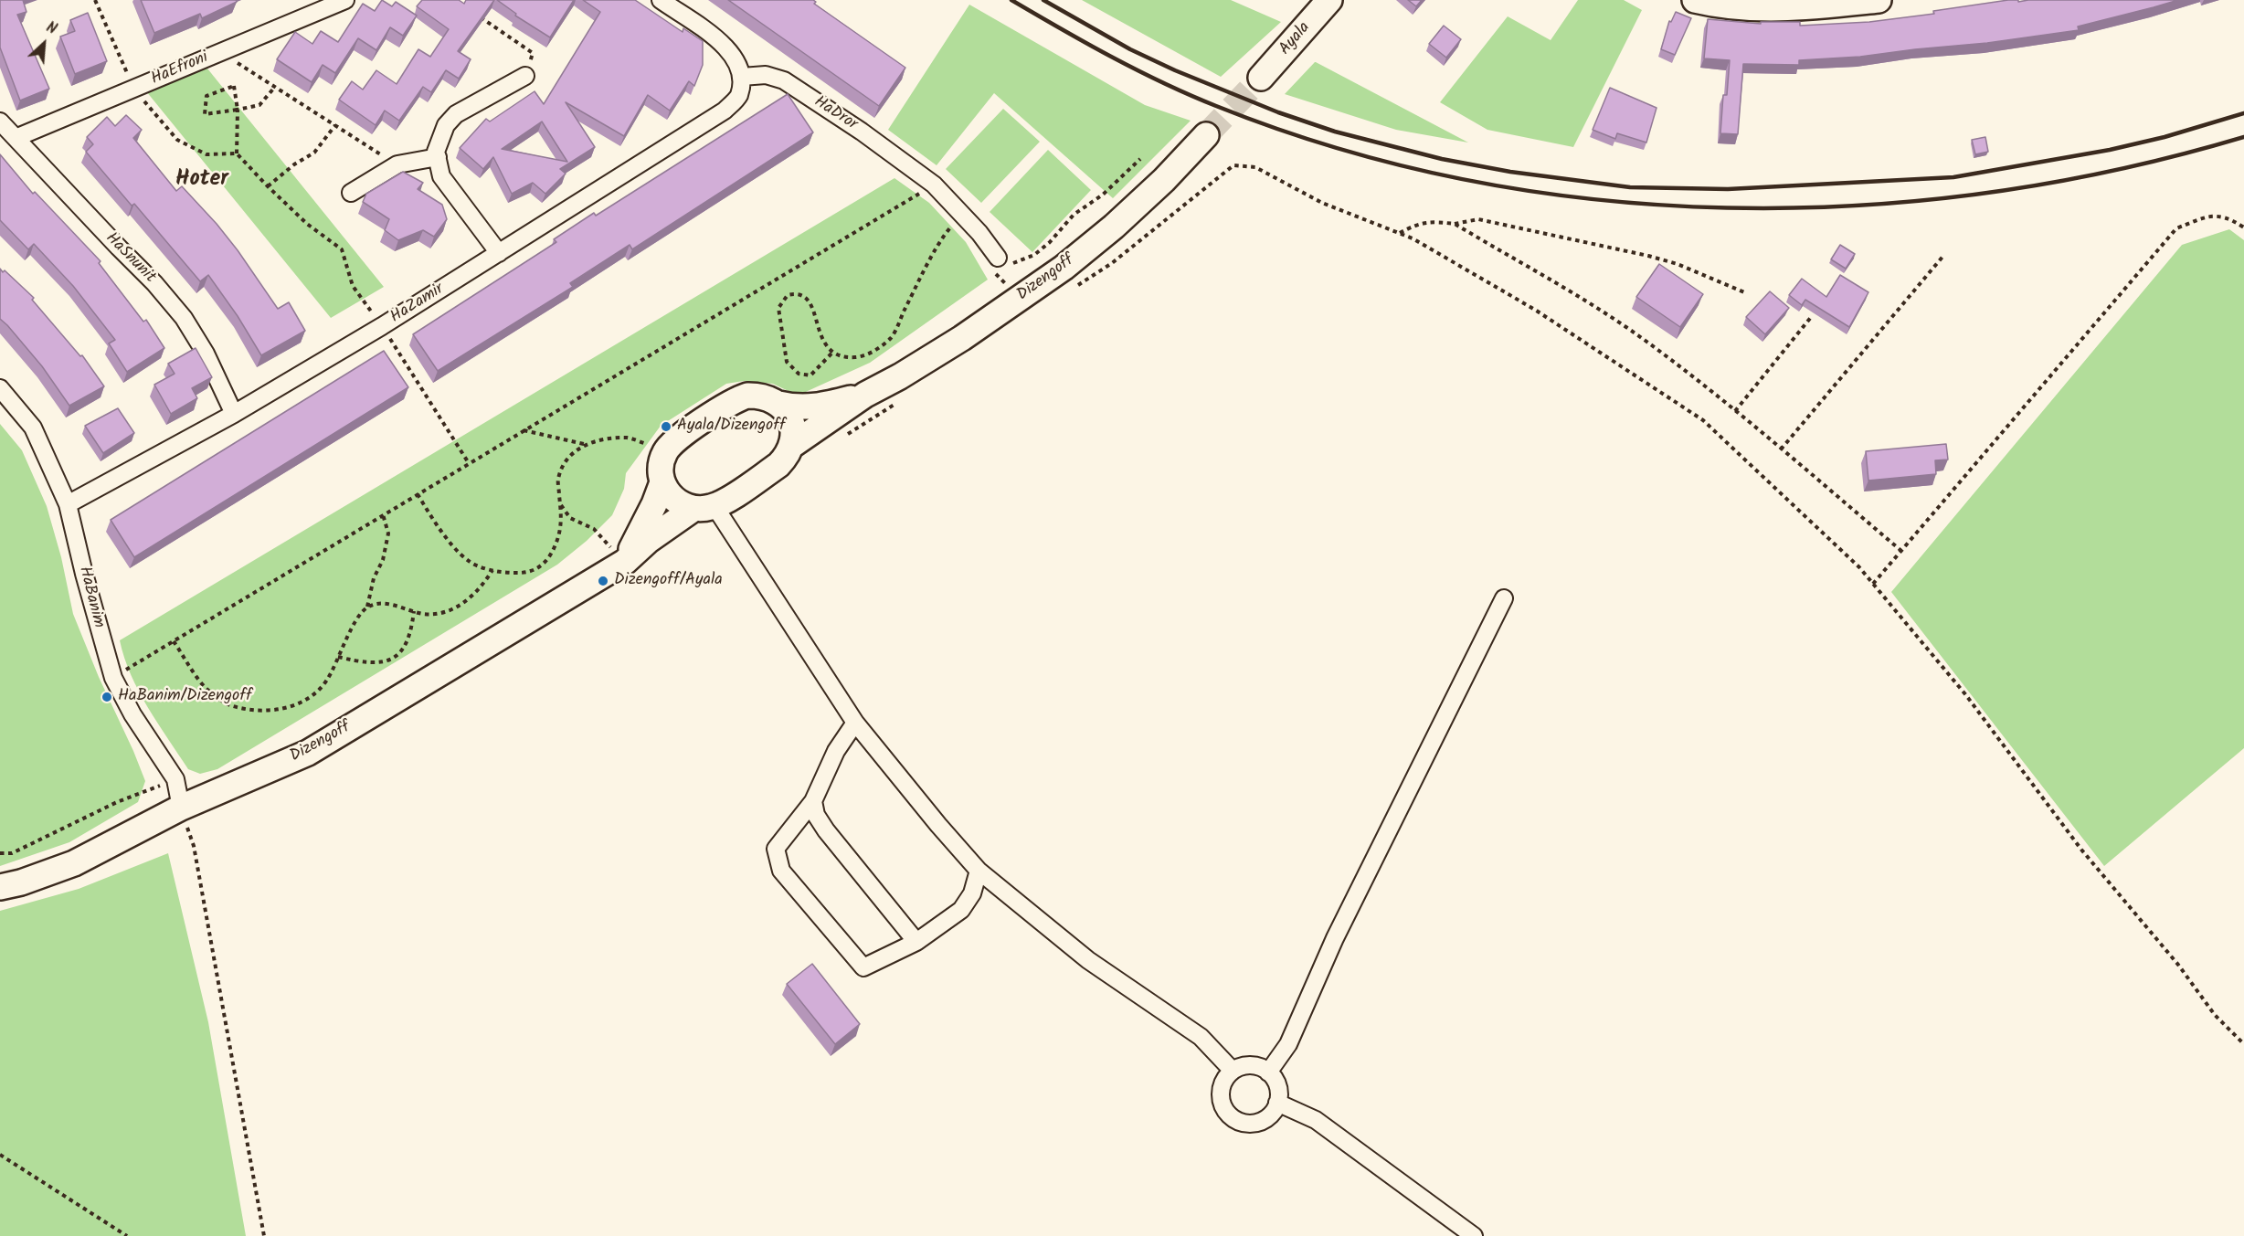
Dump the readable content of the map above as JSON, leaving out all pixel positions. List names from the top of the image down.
{
  "streets": {
    "street": [
      "Ayala",
      "HaEfroni",
      "HaDror",
      "HaSnunit",
      "Dizengoff",
      "HaZamir",
      "HaBanim"
    ]
  },
  "crossings": [
    ["HaEfroni", "HaSnunit"],
    ["HaDror", "HaZamir"],
    ["HaSnunit", "HaZamir"],
    ["Dizengoff", "HaBanim"],
    ["HaZamir", "HaBanim"]
  ],
  "districts": ["Hoter"],
  "places": ["Ayala/Dizengoff", "Dizengoff/Ayala", "HaBanim/Dizengoff"],
  "north": "top right"
}
